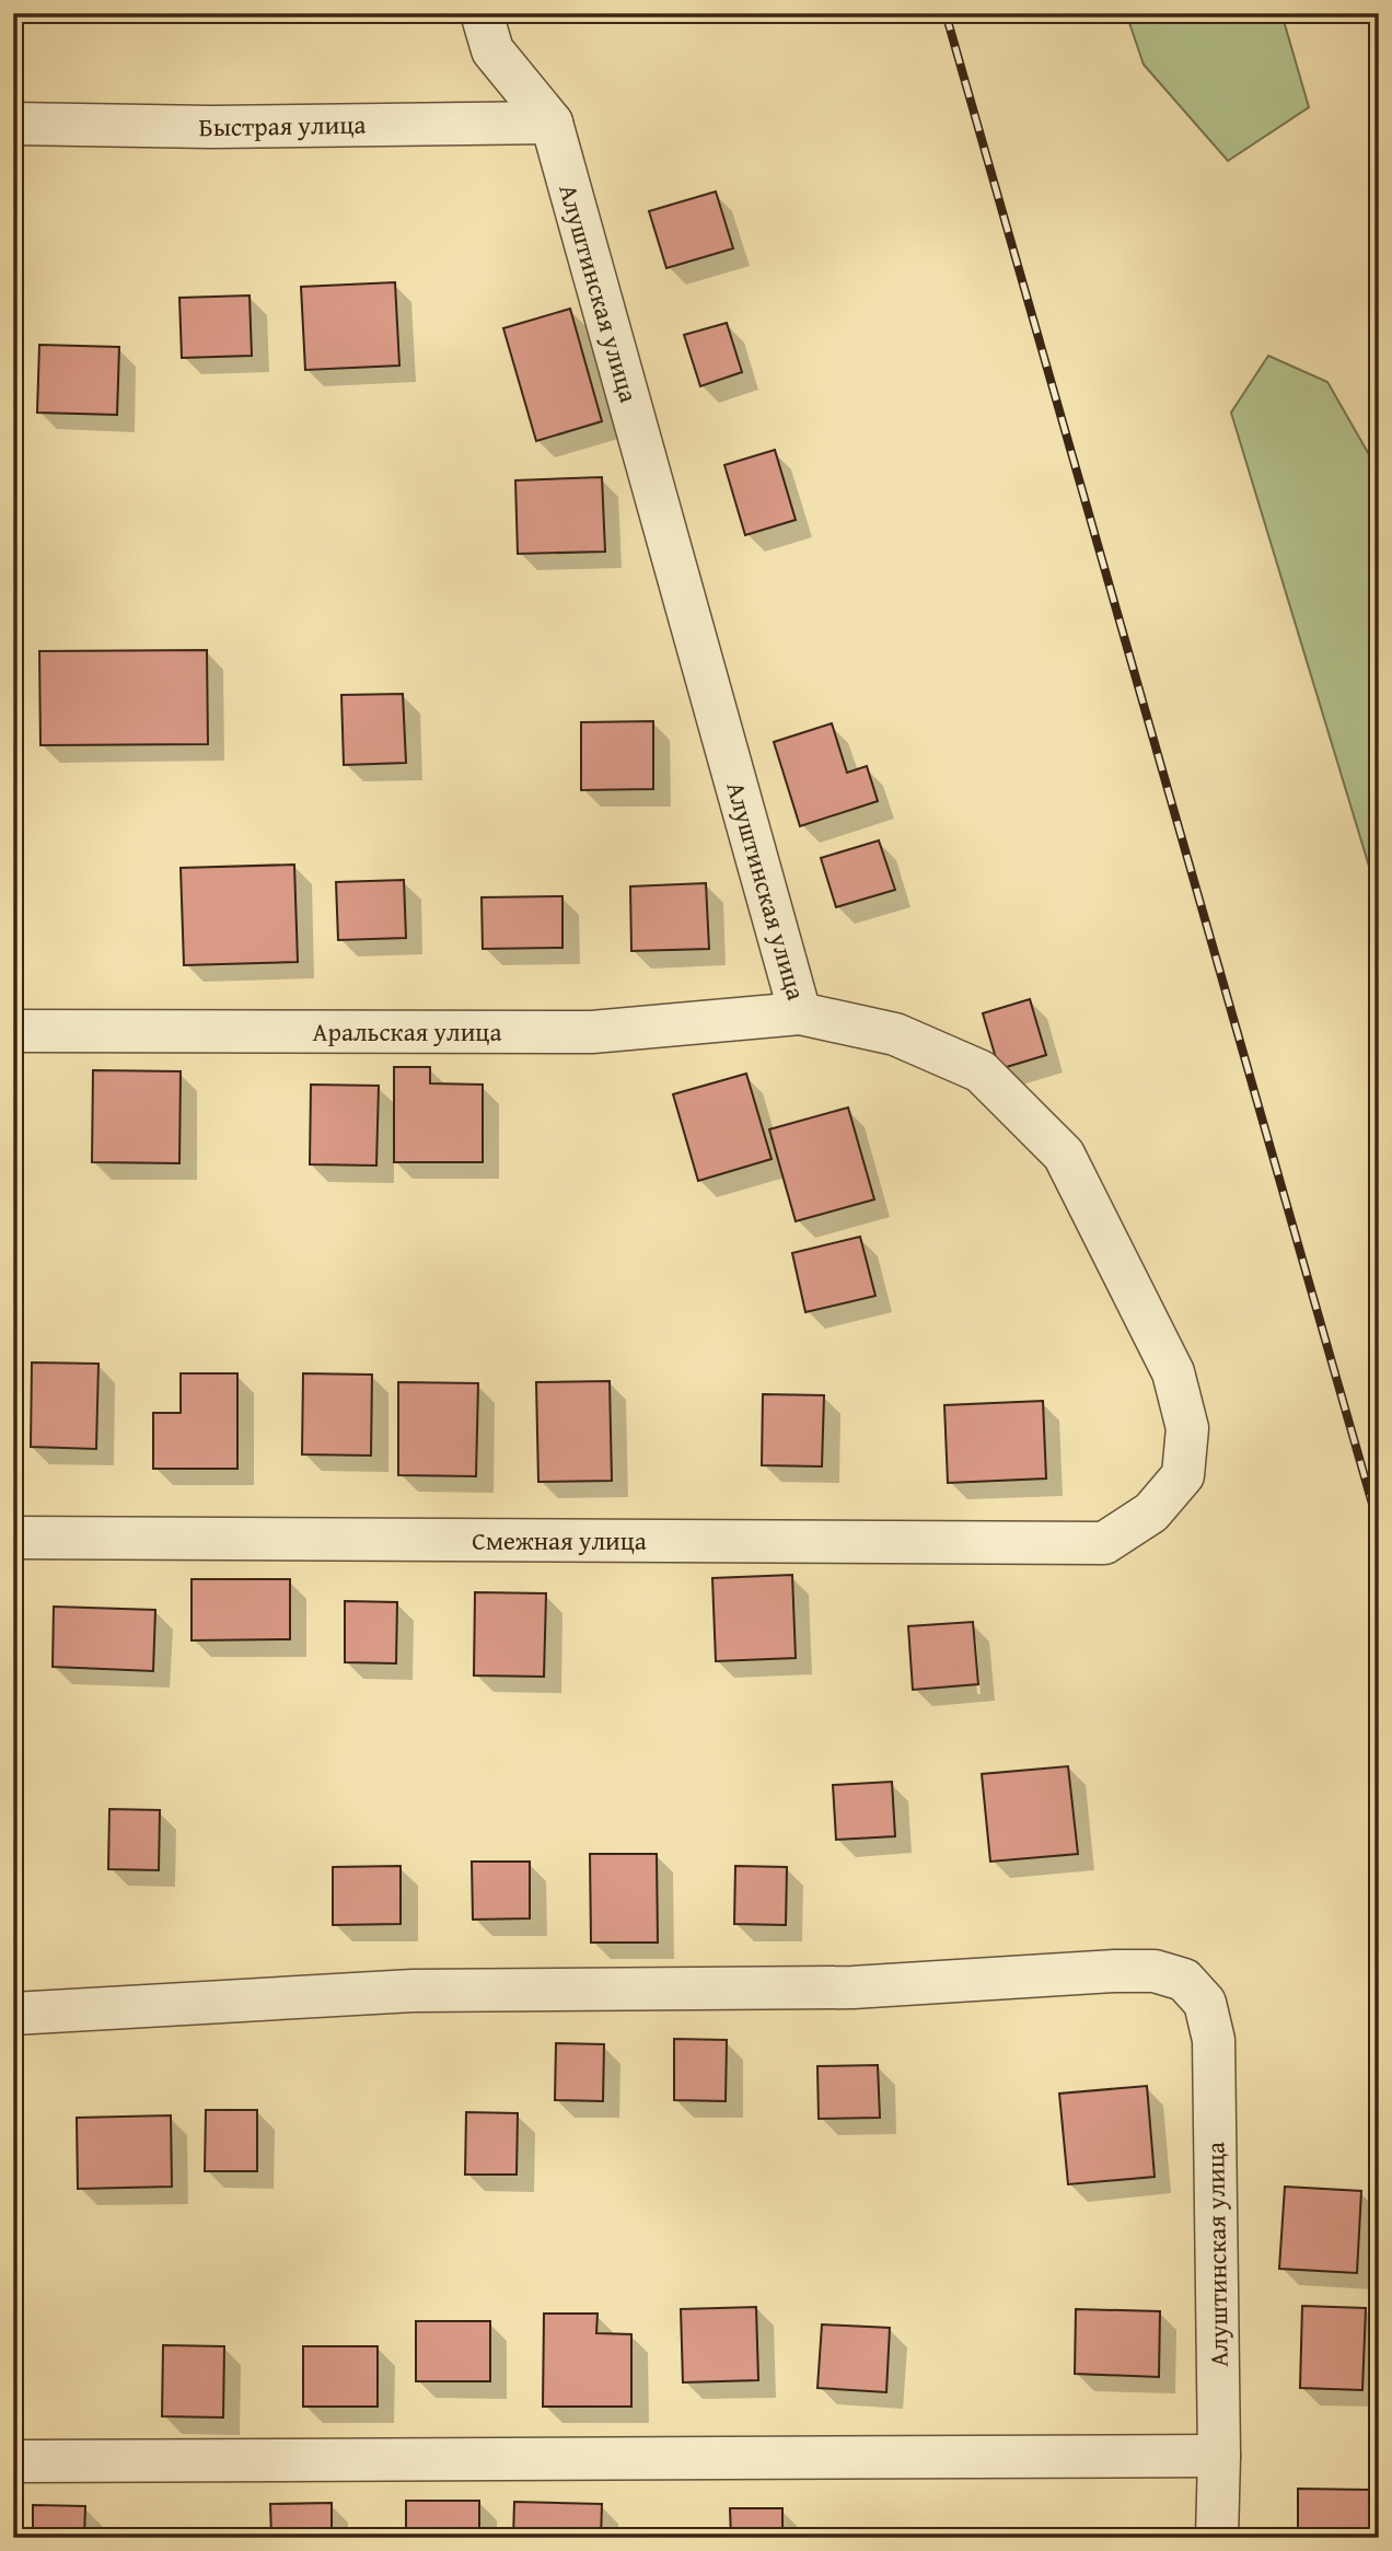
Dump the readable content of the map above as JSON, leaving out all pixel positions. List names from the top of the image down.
{
  "streets": {
    "street": [
      "Быстрая улица",
      "Алуштинская улица",
      "Аральская улица",
      "Смежная улица"
    ]
  },
  "crossings": [
    ["Быстрая улица", "Алуштинская улица"],
    ["Алуштинская улица", "Аральская улица"],
    ["Алуштинская улица", "Смежная улица"]
  ]
}
